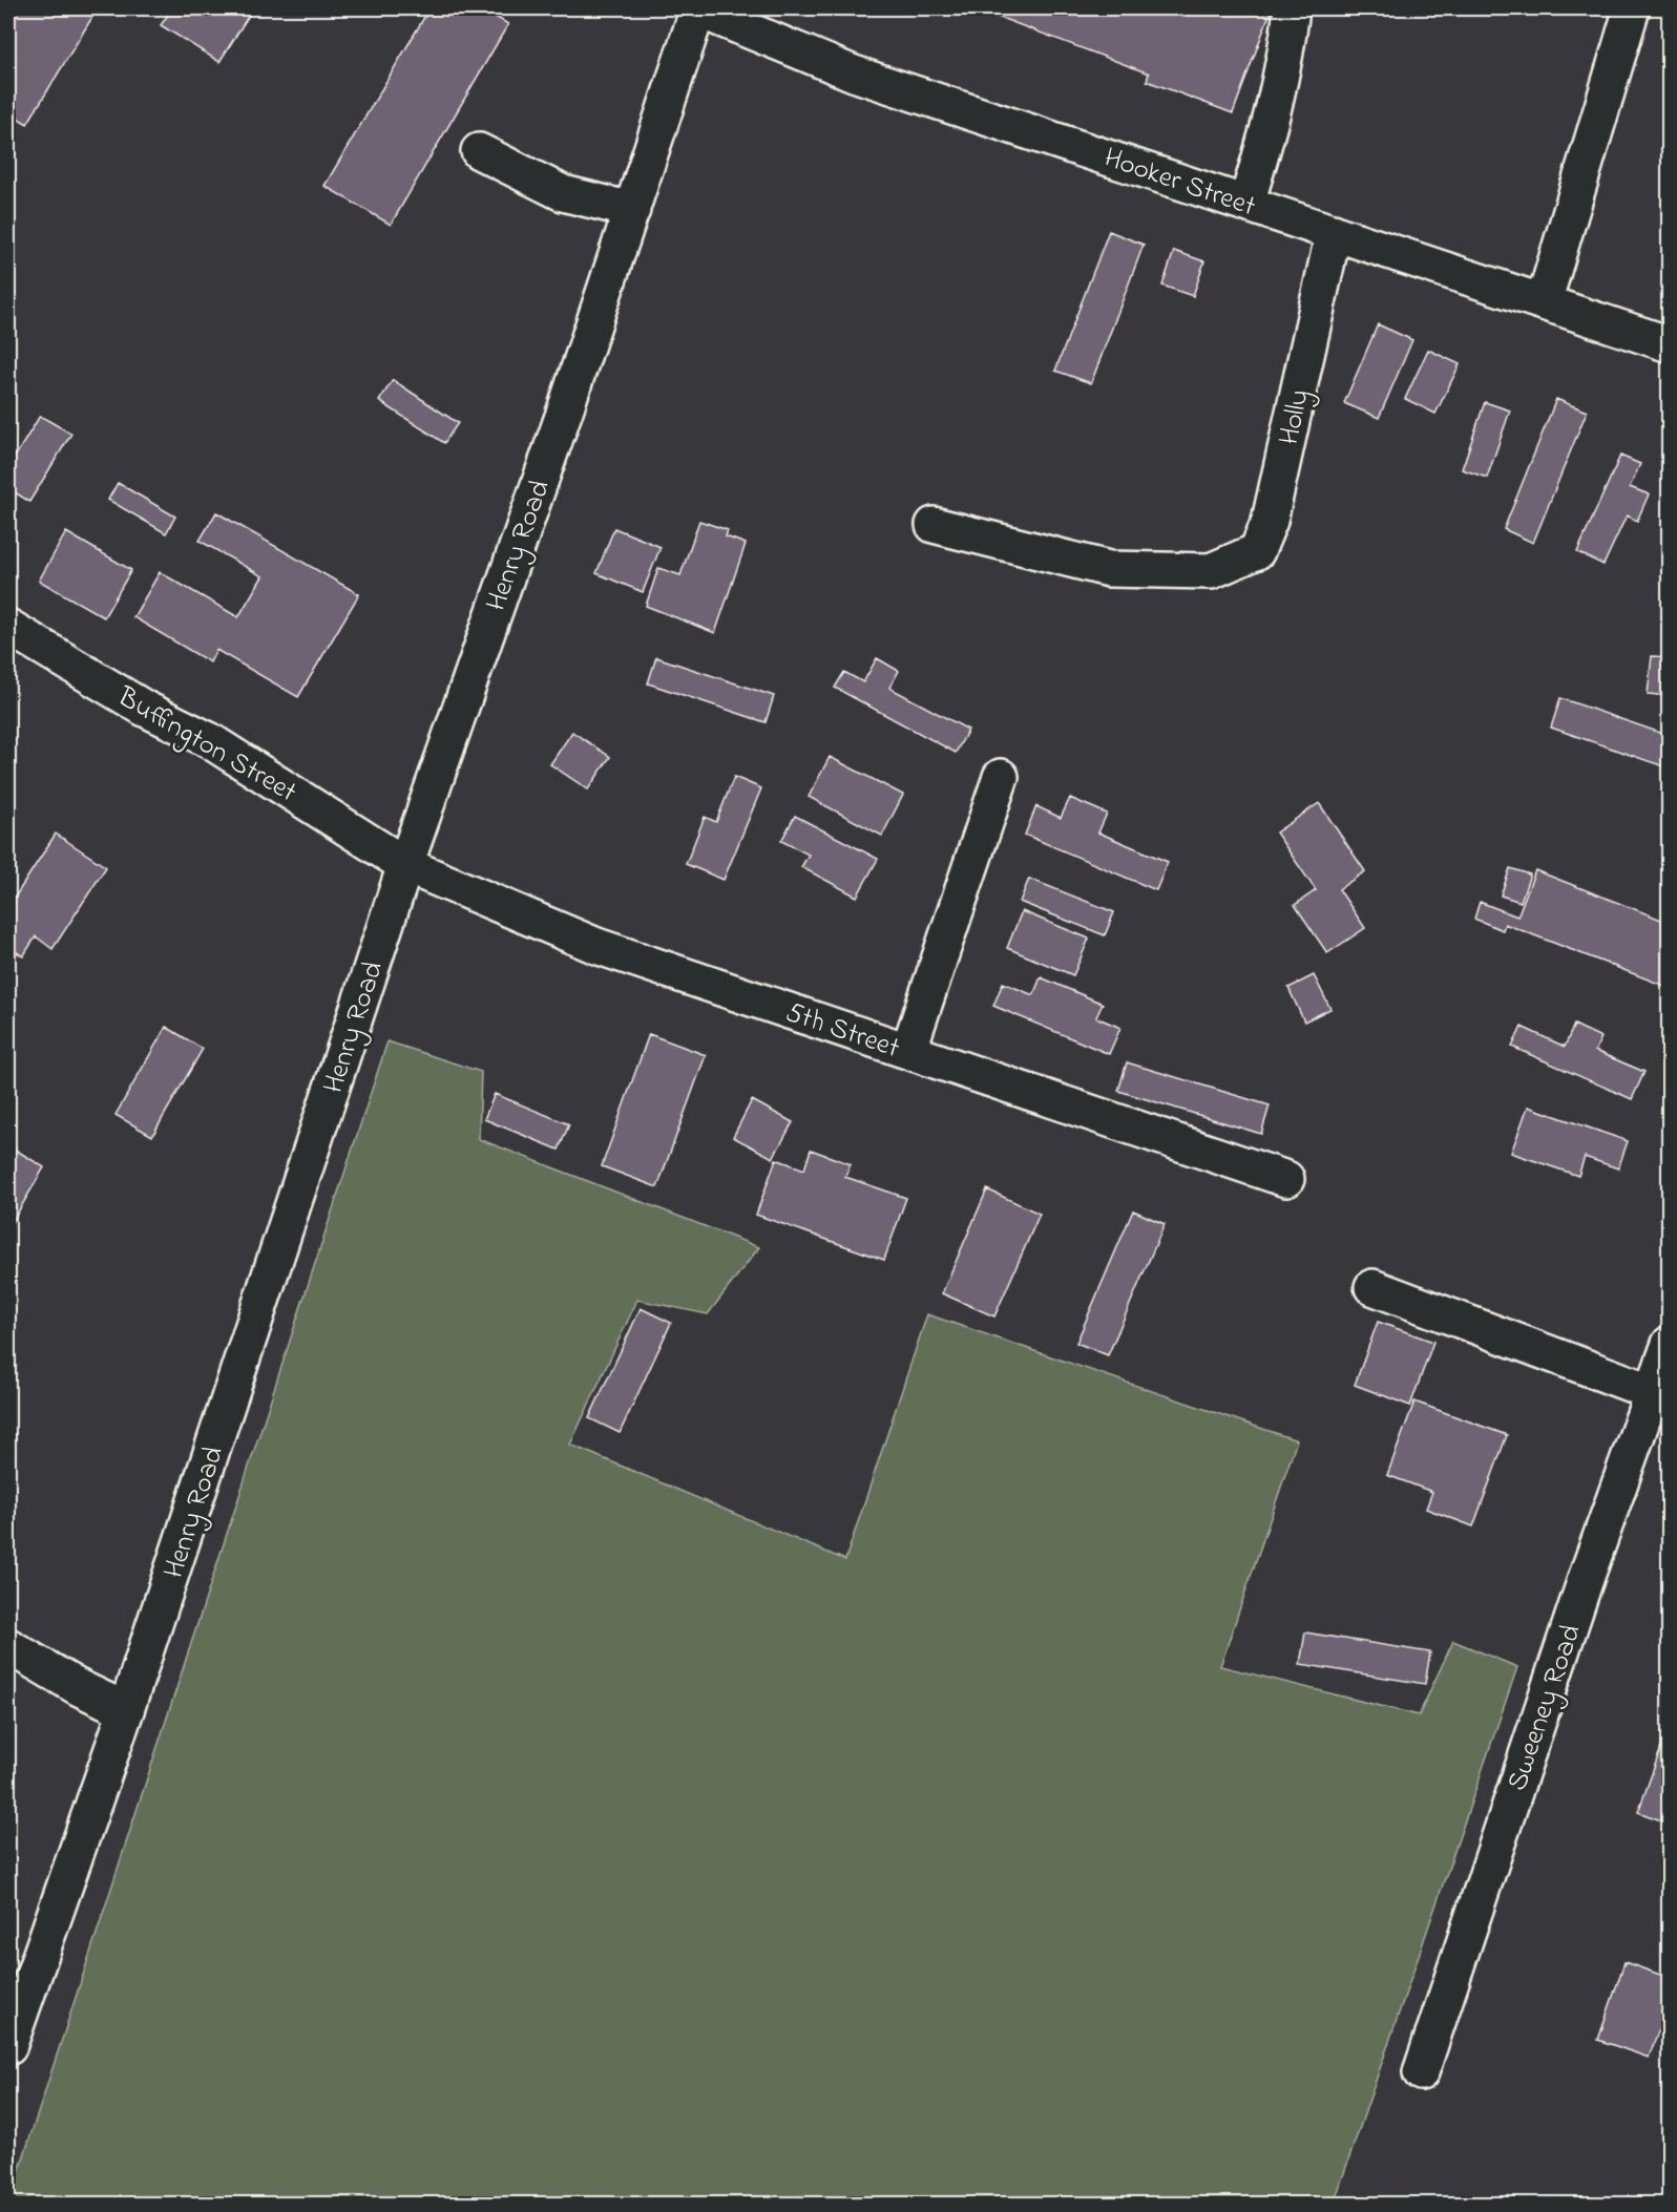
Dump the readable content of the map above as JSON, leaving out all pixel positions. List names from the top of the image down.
{
  "streets": {
    "street": [
      "Hooker Street",
      "Holly",
      "Henry Road",
      "Buffington Street",
      "5th Street",
      "Sweeney Road"
    ]
  },
  "crossings": [
    ["Hooker Street", "Holly"],
    ["Hooker Street", "Henry Road"],
    ["Henry Road", "Buffington Street"],
    ["Henry Road", "5th Street"],
    ["Buffington Street", "5th Street"]
  ]
}
